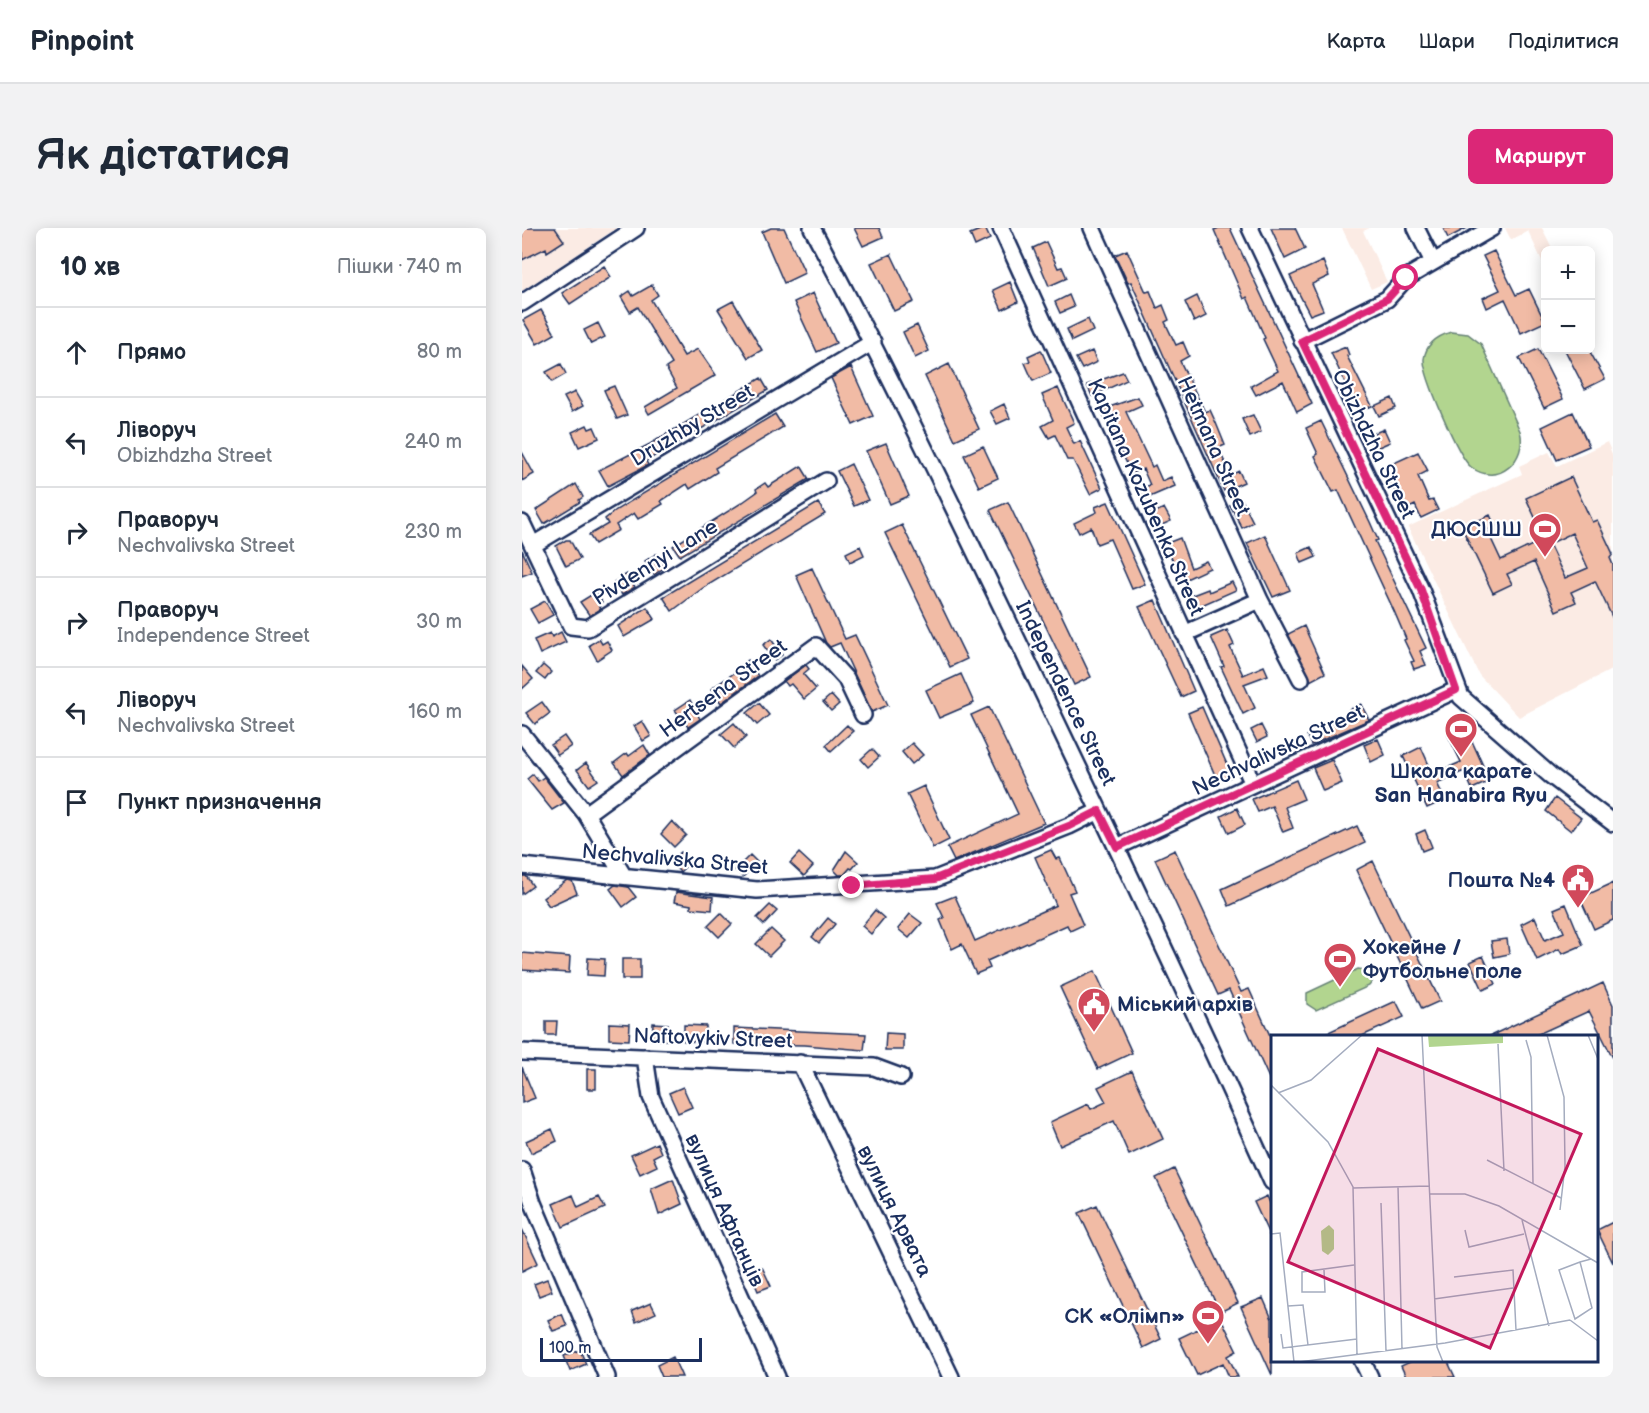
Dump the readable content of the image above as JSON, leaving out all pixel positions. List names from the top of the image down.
{
  "streets": {
    "street": [
      "Druzhby Street",
      "Obizhdzha Street",
      "Hetmana Street",
      "Kapitana Kozubenka Street",
      "Pivdennyi Lane",
      "Hertsena Street",
      "Independence Street",
      "Nechvalivska Street",
      "Naftovykiv Street",
      "вулиця Афганців",
      "вулиця Арвата"
    ]
  },
  "crossings": [
    ["Druzhby Street", "Pivdennyi Lane"],
    ["Druzhby Street", "Independence Street"],
    ["Obizhdzha Street", "Nechvalivska Street"],
    ["Kapitana Kozubenka Street", "Nechvalivska Street"],
    ["Independence Street", "Nechvalivska Street"],
    ["Naftovykiv Street", "вулиця Афганців"],
    ["Naftovykiv Street", "вулиця Арвата"]
  ],
  "places": {
    "sports": [
      "ДЮСШШ",
      "Школа карате San Hanabira Ryu",
      "Хокейне / Футбольне поле",
      "СК «Олімп»"
    ],
    "public building": ["Пошта №4", "Міський архів"]
  },
  "scale_bar": "100 m",
  "page": {
    "header": "Pinpoint",
    "nav": ["Карта", "Шари", "Поділитися"],
    "buttons": "Маршрут",
    "title": "Як дістатися",
    "heading": ["10 хв", "Пішки · 740 m"],
    "map_buttons": ["+", "−"],
    "list": [
      ["Прямо", "80 m"],
      ["Ліворуч", "Obizhdzha Street", "240 m"],
      ["Праворуч", "Nechvalivska Street", "230 m"],
      ["Праворуч", "Independence Street", "30 m"],
      ["Ліворуч", "Nechvalivska Street", "160 m"],
      "Пункт призначення"
    ],
    "scale": "100 m"
  }
}
